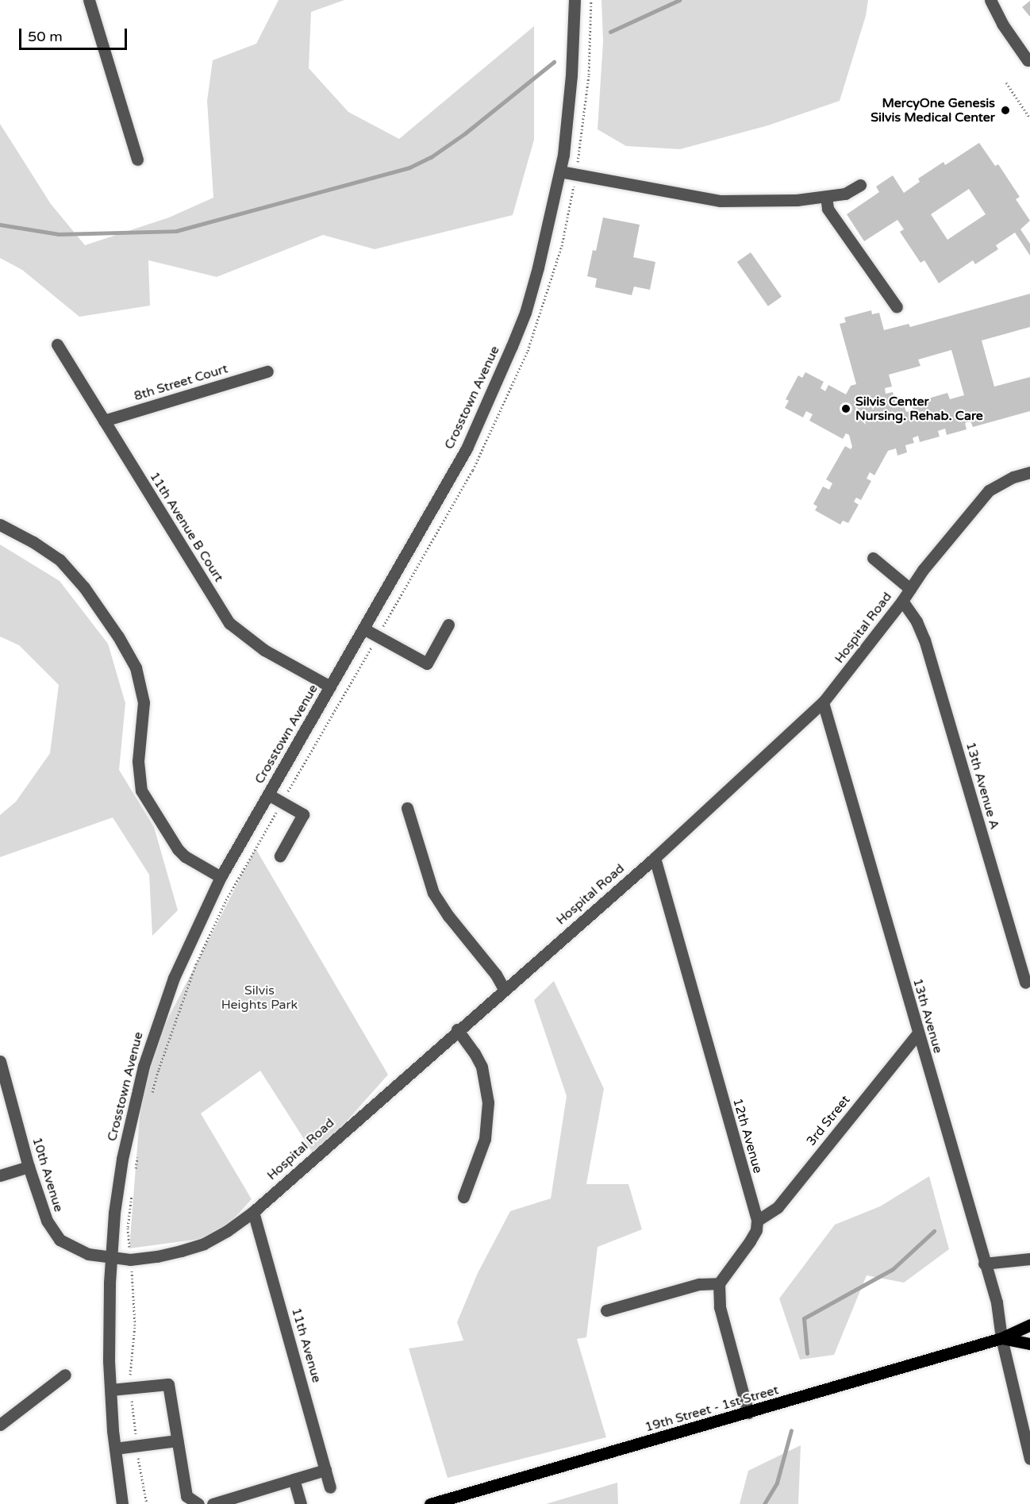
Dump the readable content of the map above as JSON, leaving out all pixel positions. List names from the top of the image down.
{
  "streets": {
    "main road": ["19th Street - 1st Street"],
    "street": [
      "8th Street Court",
      "Crosstown Avenue",
      "11th Avenue B Court",
      "Hospital Road",
      "13th Avenue A",
      "13th Avenue",
      "3rd Street",
      "12th Avenue",
      "10th Avenue",
      "11th Avenue"
    ]
  },
  "crossings": [
    ["8th Street Court", "11th Avenue B Court"],
    ["Crosstown Avenue", "11th Avenue B Court"],
    ["Crosstown Avenue", "Hospital Road"],
    ["Crosstown Avenue", "10th Avenue"],
    ["Hospital Road", "13th Avenue A"],
    ["Hospital Road", "13th Avenue"],
    ["Hospital Road", "12th Avenue"],
    ["Hospital Road", "10th Avenue"],
    ["Hospital Road", "11th Avenue"],
    ["13th Avenue", "3rd Street"],
    ["13th Avenue", "19th Street - 1st Street"],
    ["3rd Street", "12th Avenue"]
  ],
  "parks": ["Silvis Heights Park"],
  "places": ["MercyOne Genesis Silvis Medical Center", "Silvis Center Nursing. Rehab. Care"],
  "scale_bar": "50 m"
}
